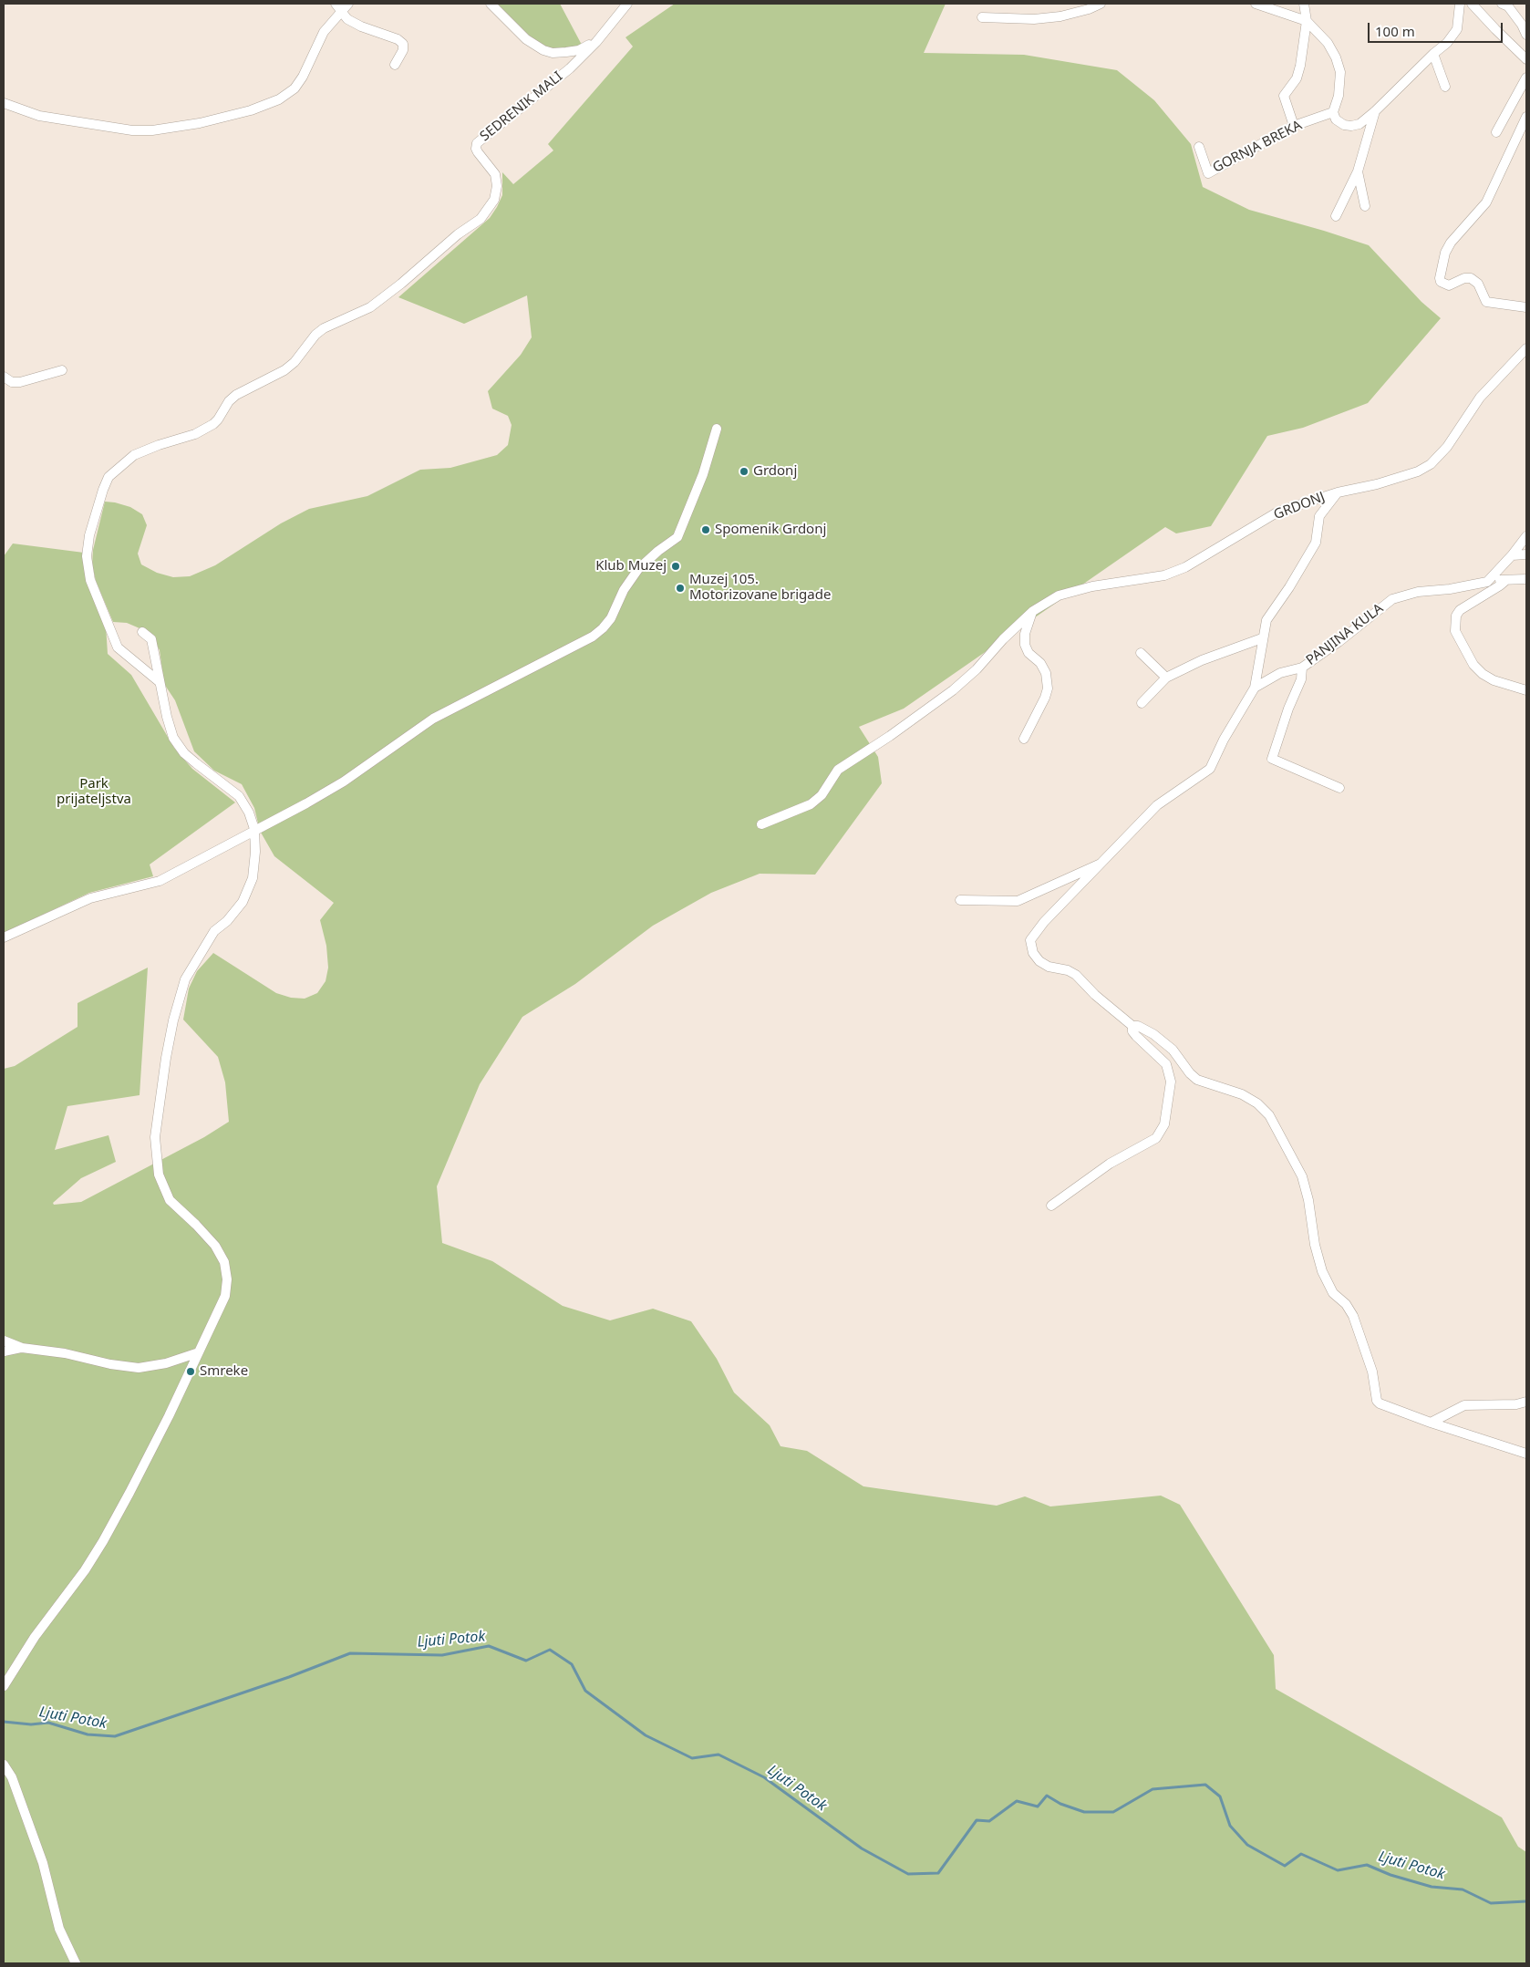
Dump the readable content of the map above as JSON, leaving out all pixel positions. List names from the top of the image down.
{
  "streets": {
    "street": [
      "SEDRENIK MALI",
      "GORNJA BREKA",
      "GRDONJ",
      "PANJINA KULA"
    ]
  },
  "water": ["Ljuti Potok"],
  "parks": ["Park prijateljstva"],
  "places": [
    "Grdonj",
    "Spomenik Grdonj",
    "Klub Muzej",
    "Muzej 105. Motorizovane brigade",
    "Smreke"
  ],
  "scale_bar": "100 m"
}
